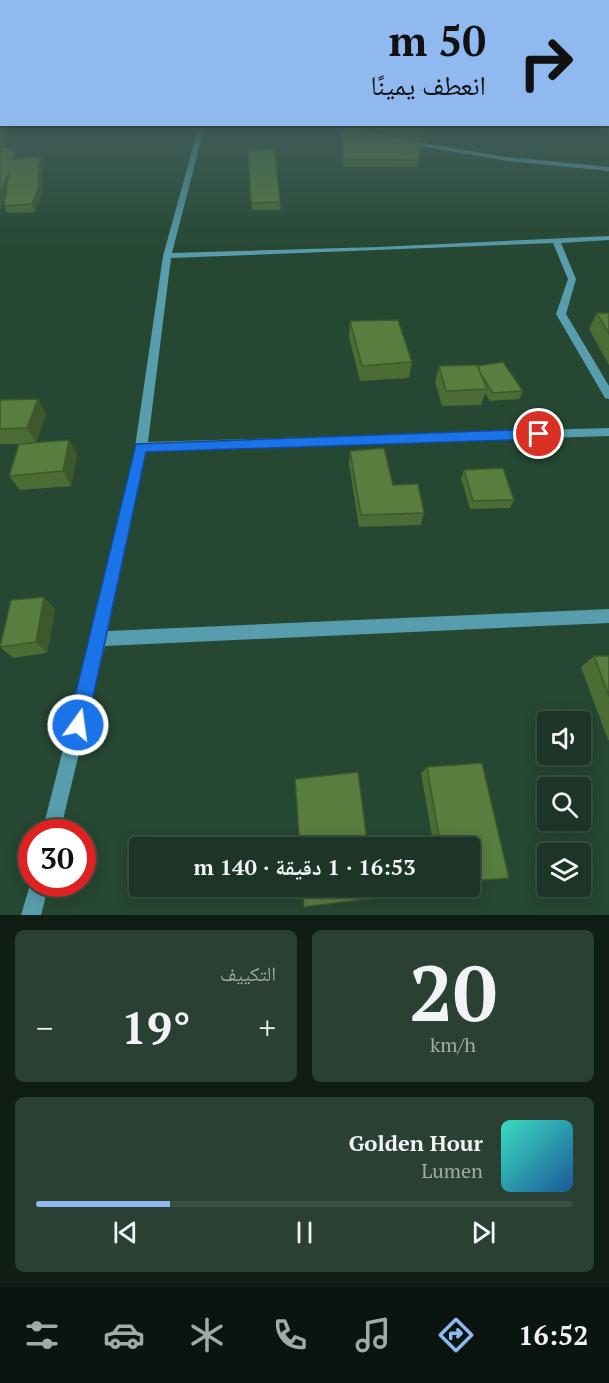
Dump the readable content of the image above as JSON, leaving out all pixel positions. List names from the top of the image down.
{
  "page": {
    "turn": ["50 m", "انعطف يمينًا"],
    "limit": "30",
    "trip": "16:53 · 1 دقيقة · 140 m",
    "tile": [
      ["20", "km/h"],
      "التكييف"
    ],
    "heat": ["−", "19°", "+"],
    "song": ["Golden Hour", "Lumen"],
    "tabs": "16:52"
  }
}
